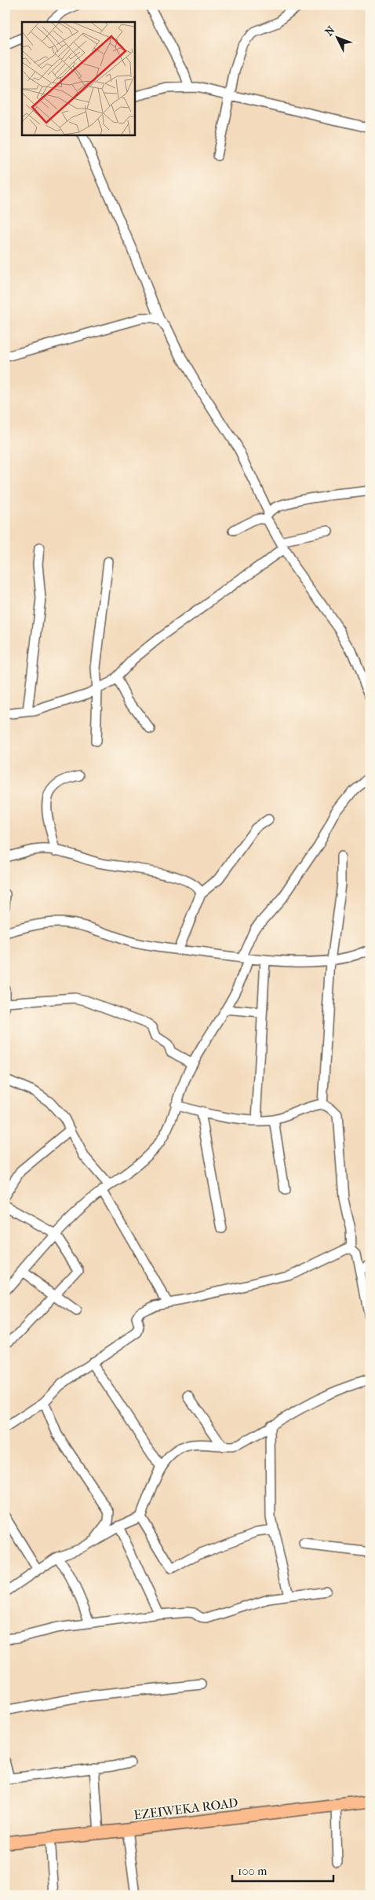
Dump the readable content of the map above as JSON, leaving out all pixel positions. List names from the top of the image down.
{
  "streets": {
    "main road": ["EZEIWEKA ROAD"]
  },
  "scale_bar": "100 m",
  "north": "top left"
}
